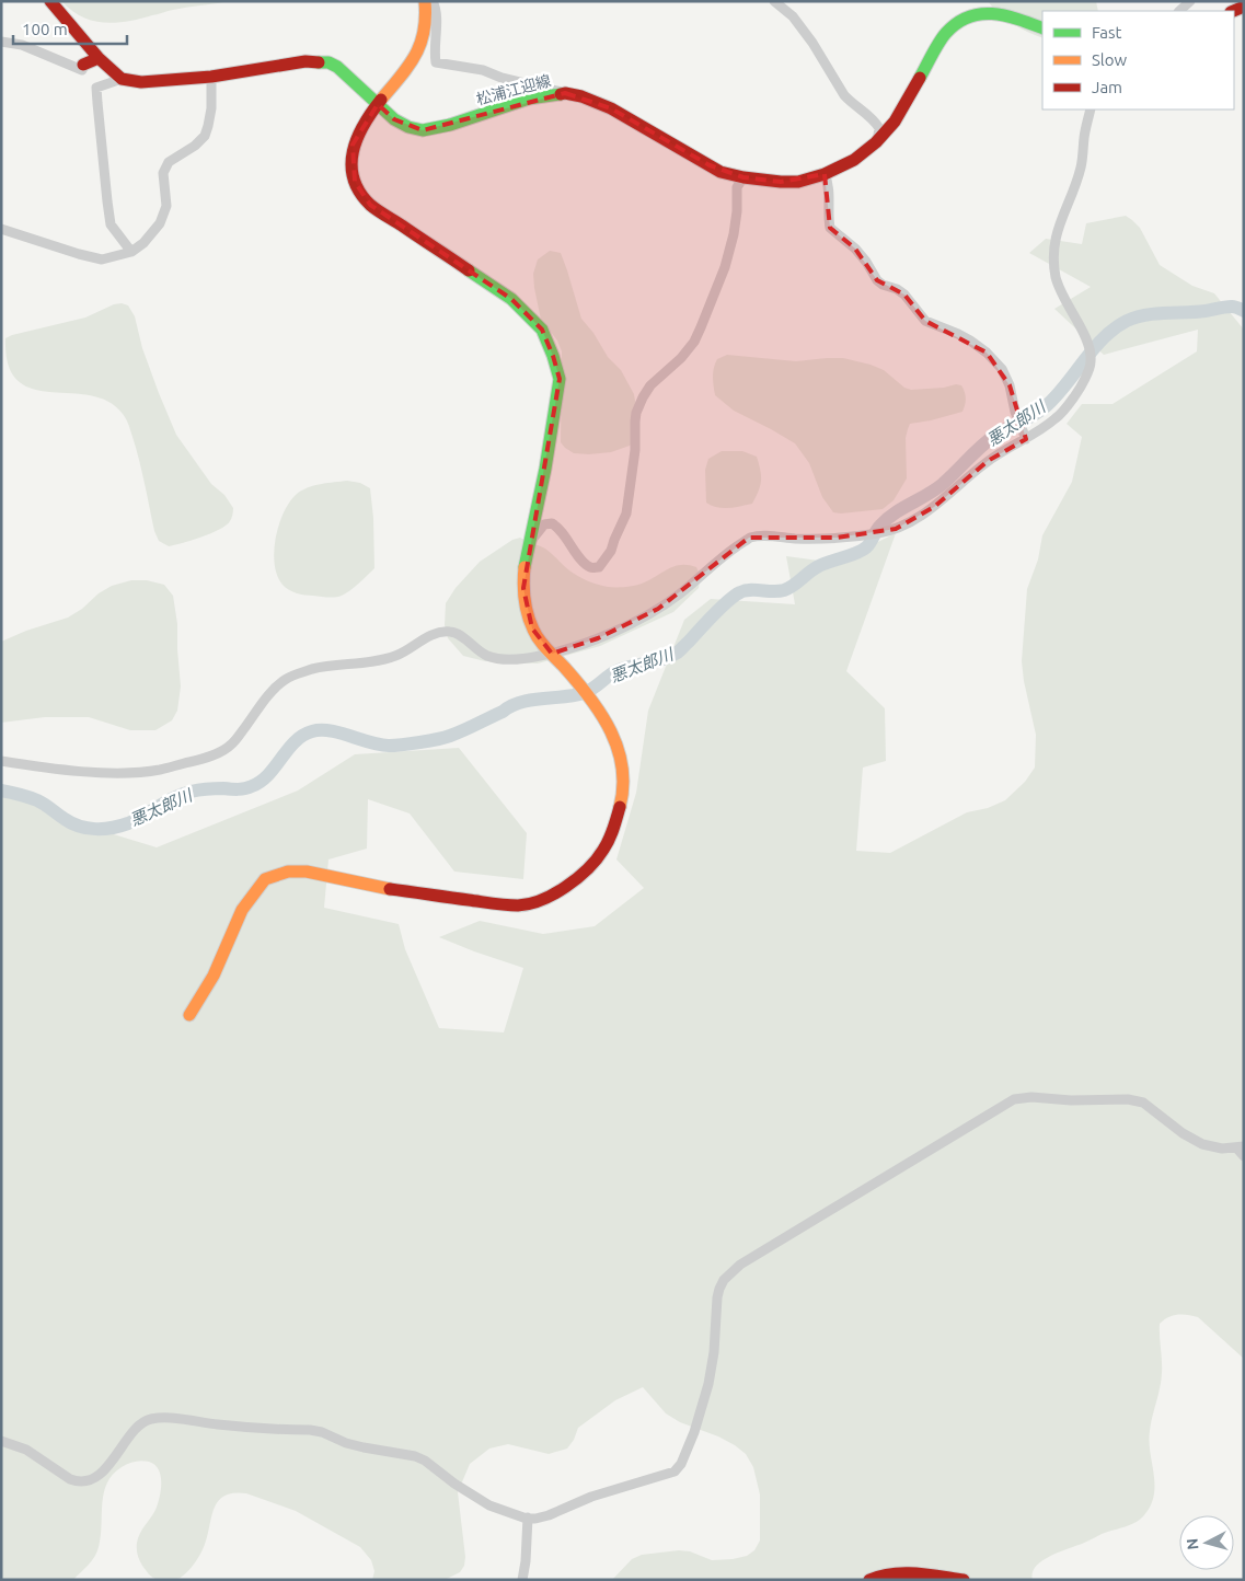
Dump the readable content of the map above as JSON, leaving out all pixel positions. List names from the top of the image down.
{
  "streets": {
    "street": ["松浦江迎線"]
  },
  "water": ["悪太郎川"],
  "legend": ["Fast", "Slow", "Jam"],
  "scale_bar": "100 m",
  "north": "left"
}
